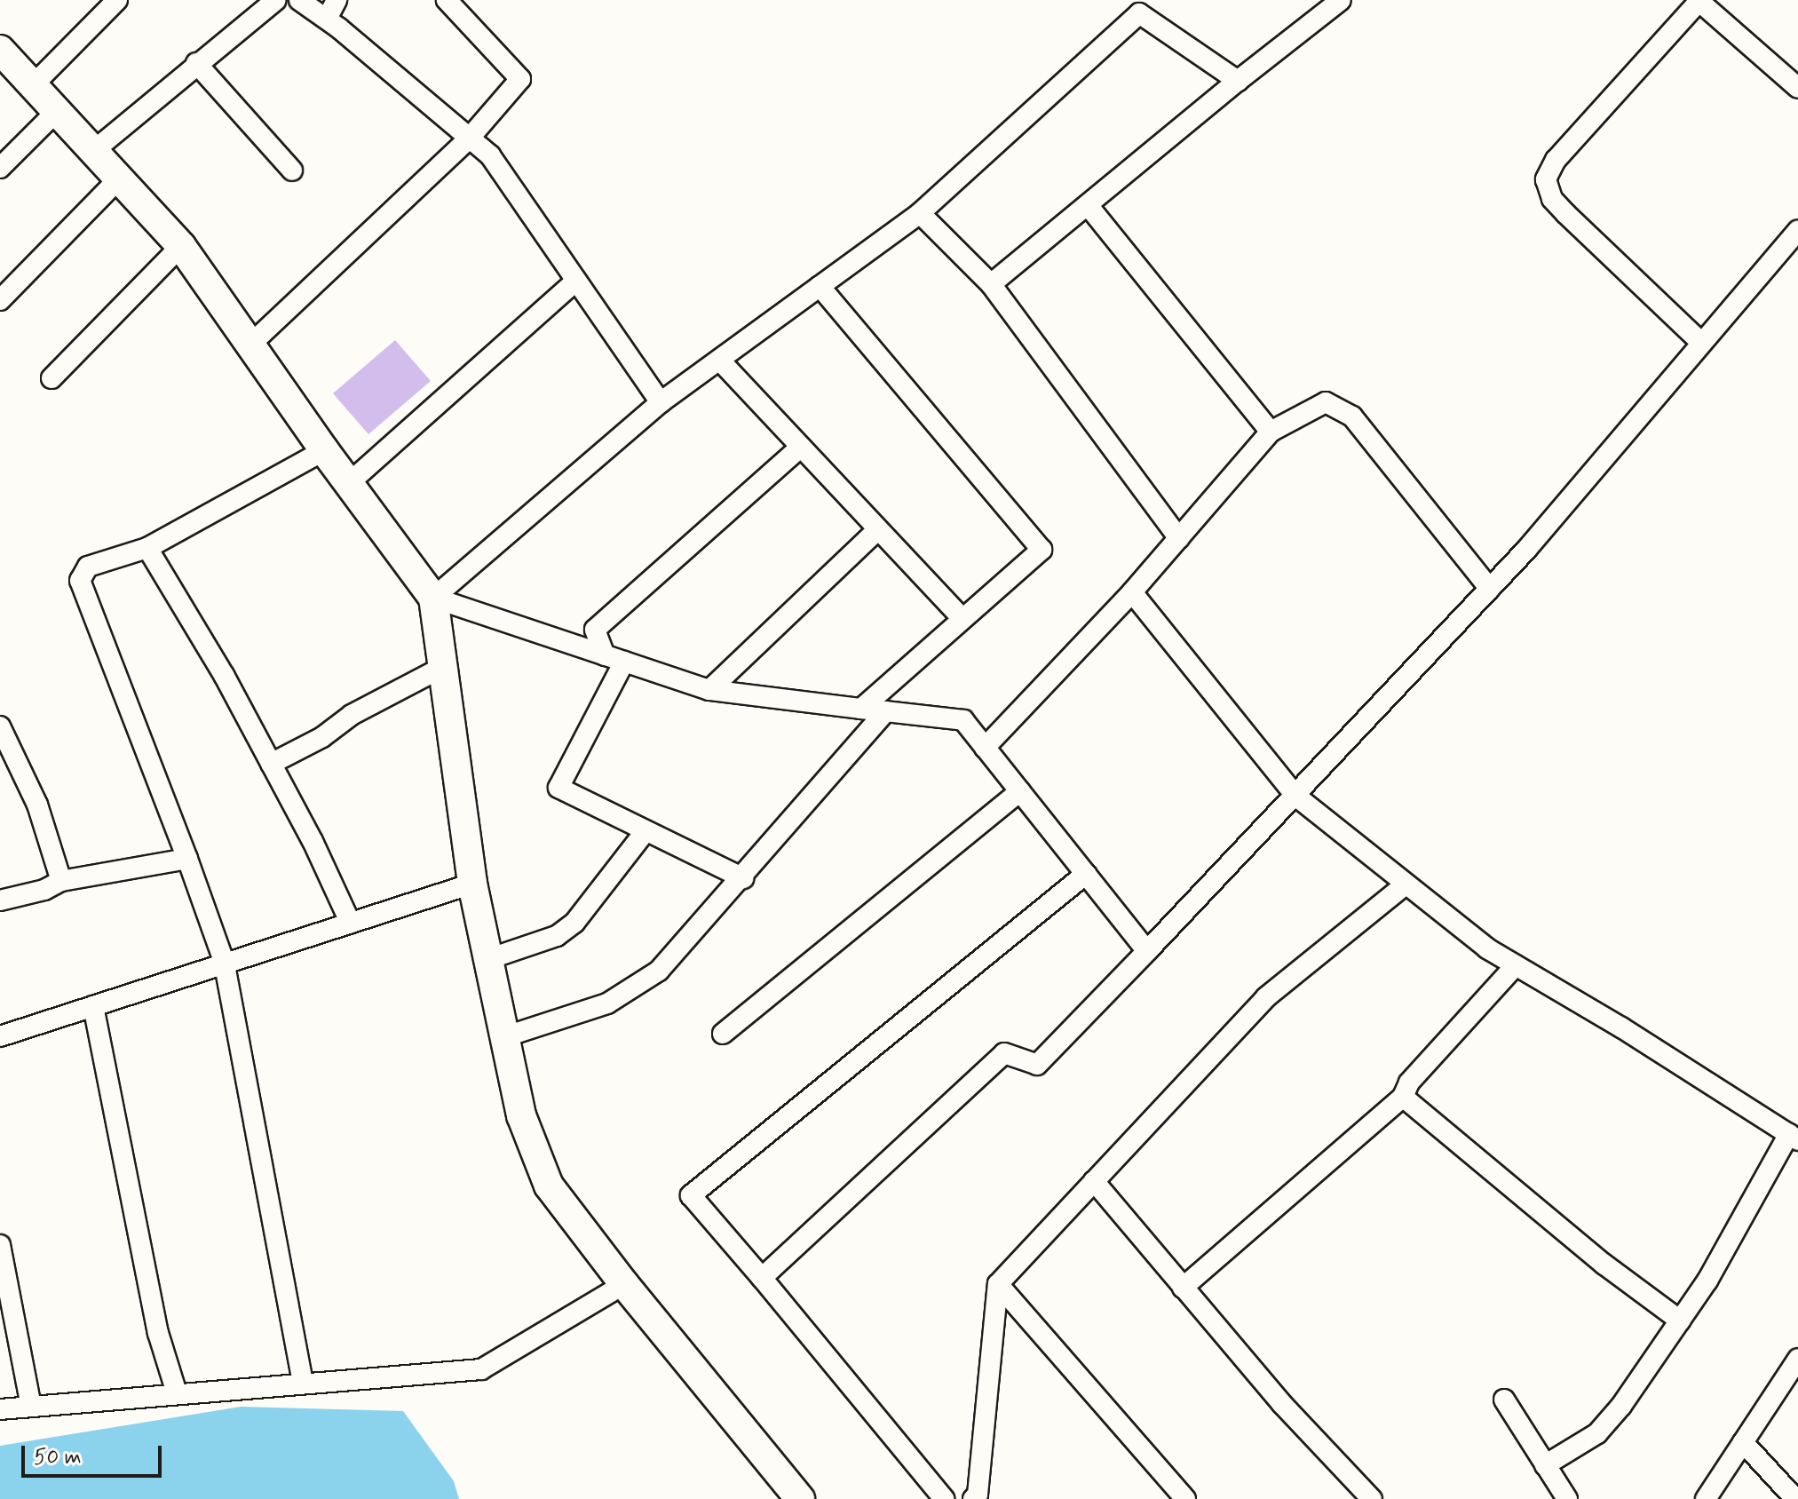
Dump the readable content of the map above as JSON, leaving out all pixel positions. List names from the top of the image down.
{
  "scale_bar": "50 m"
}
